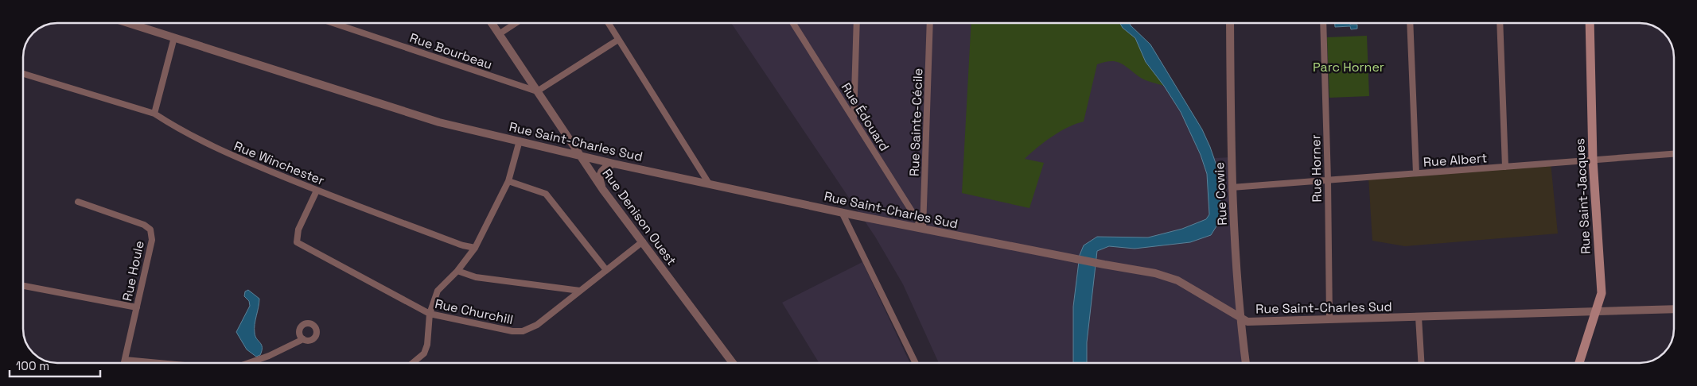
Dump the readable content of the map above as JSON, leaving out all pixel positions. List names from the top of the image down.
{
  "streets": {
    "main road": ["Rue Saint-Jacques"],
    "street": [
      "Rue Bourbeau",
      "Rue Édouard",
      "Rue Sainte-Cécile",
      "Rue Saint-Charles Sud",
      "Rue Albert",
      "Rue Winchester",
      "Rue Horner",
      "Rue Cowie",
      "Rue Denison Ouest",
      "Rue Houle",
      "Rue Churchill"
    ]
  },
  "crossings": [
    ["Rue Bourbeau", "Rue Denison Ouest"],
    ["Rue Édouard", "Rue Sainte-Cécile"],
    ["Rue Édouard", "Rue Saint-Charles Sud"],
    ["Rue Sainte-Cécile", "Rue Saint-Charles Sud"],
    ["Rue Saint-Charles Sud", "Rue Horner"],
    ["Rue Saint-Charles Sud", "Rue Cowie"],
    ["Rue Saint-Charles Sud", "Rue Saint-Jacques"],
    ["Rue Saint-Charles Sud", "Rue Denison Ouest"],
    ["Rue Albert", "Rue Horner"],
    ["Rue Albert", "Rue Cowie"],
    ["Rue Albert", "Rue Saint-Jacques"],
    ["Rue Winchester", "Rue Churchill"],
    ["Rue Denison Ouest", "Rue Churchill"]
  ],
  "parks": ["Parc Horner"],
  "scale_bar": "100 m"
}
